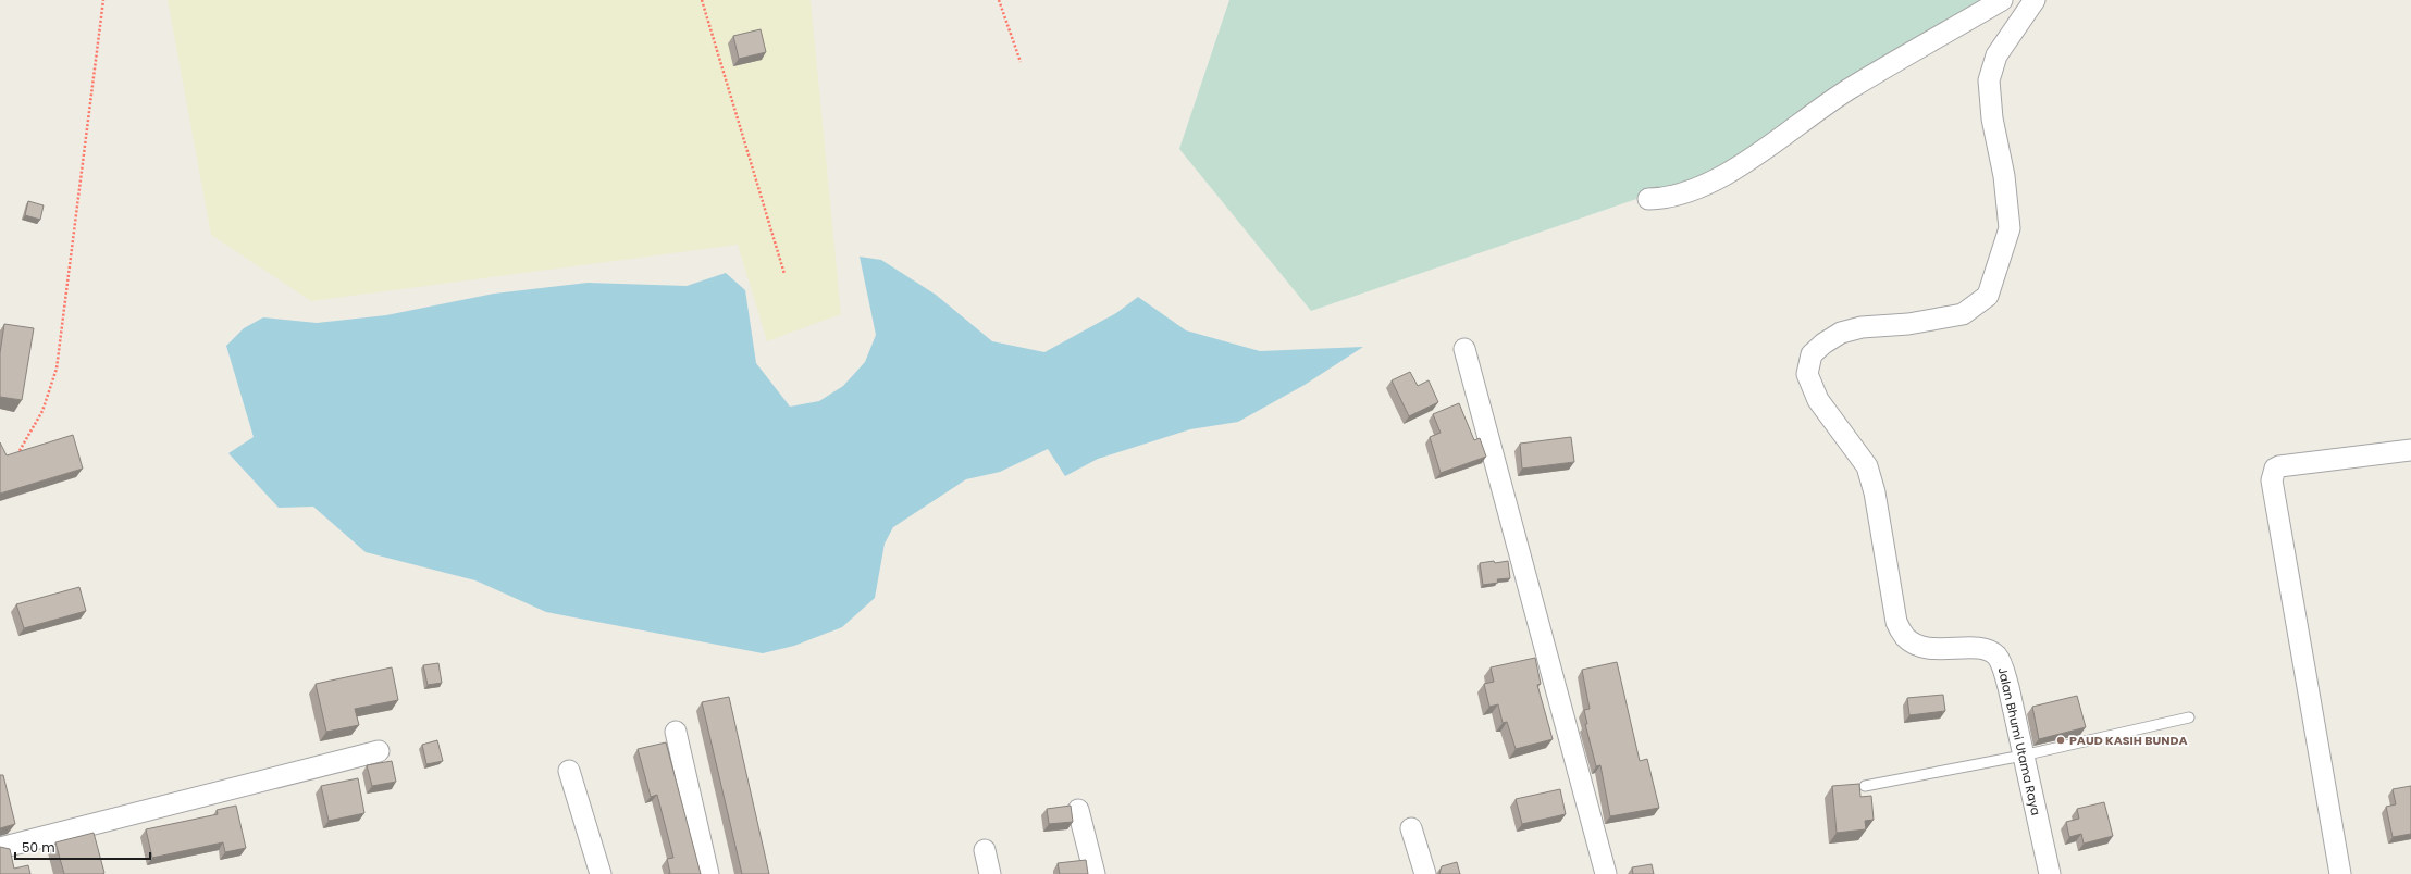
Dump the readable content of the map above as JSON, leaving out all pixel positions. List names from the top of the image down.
{
  "streets": {
    "street": ["Jalan Bhumi Utama Raya"]
  },
  "places": ["PAUD KASIH BUNDA"],
  "scale_bar": "50 m"
}
